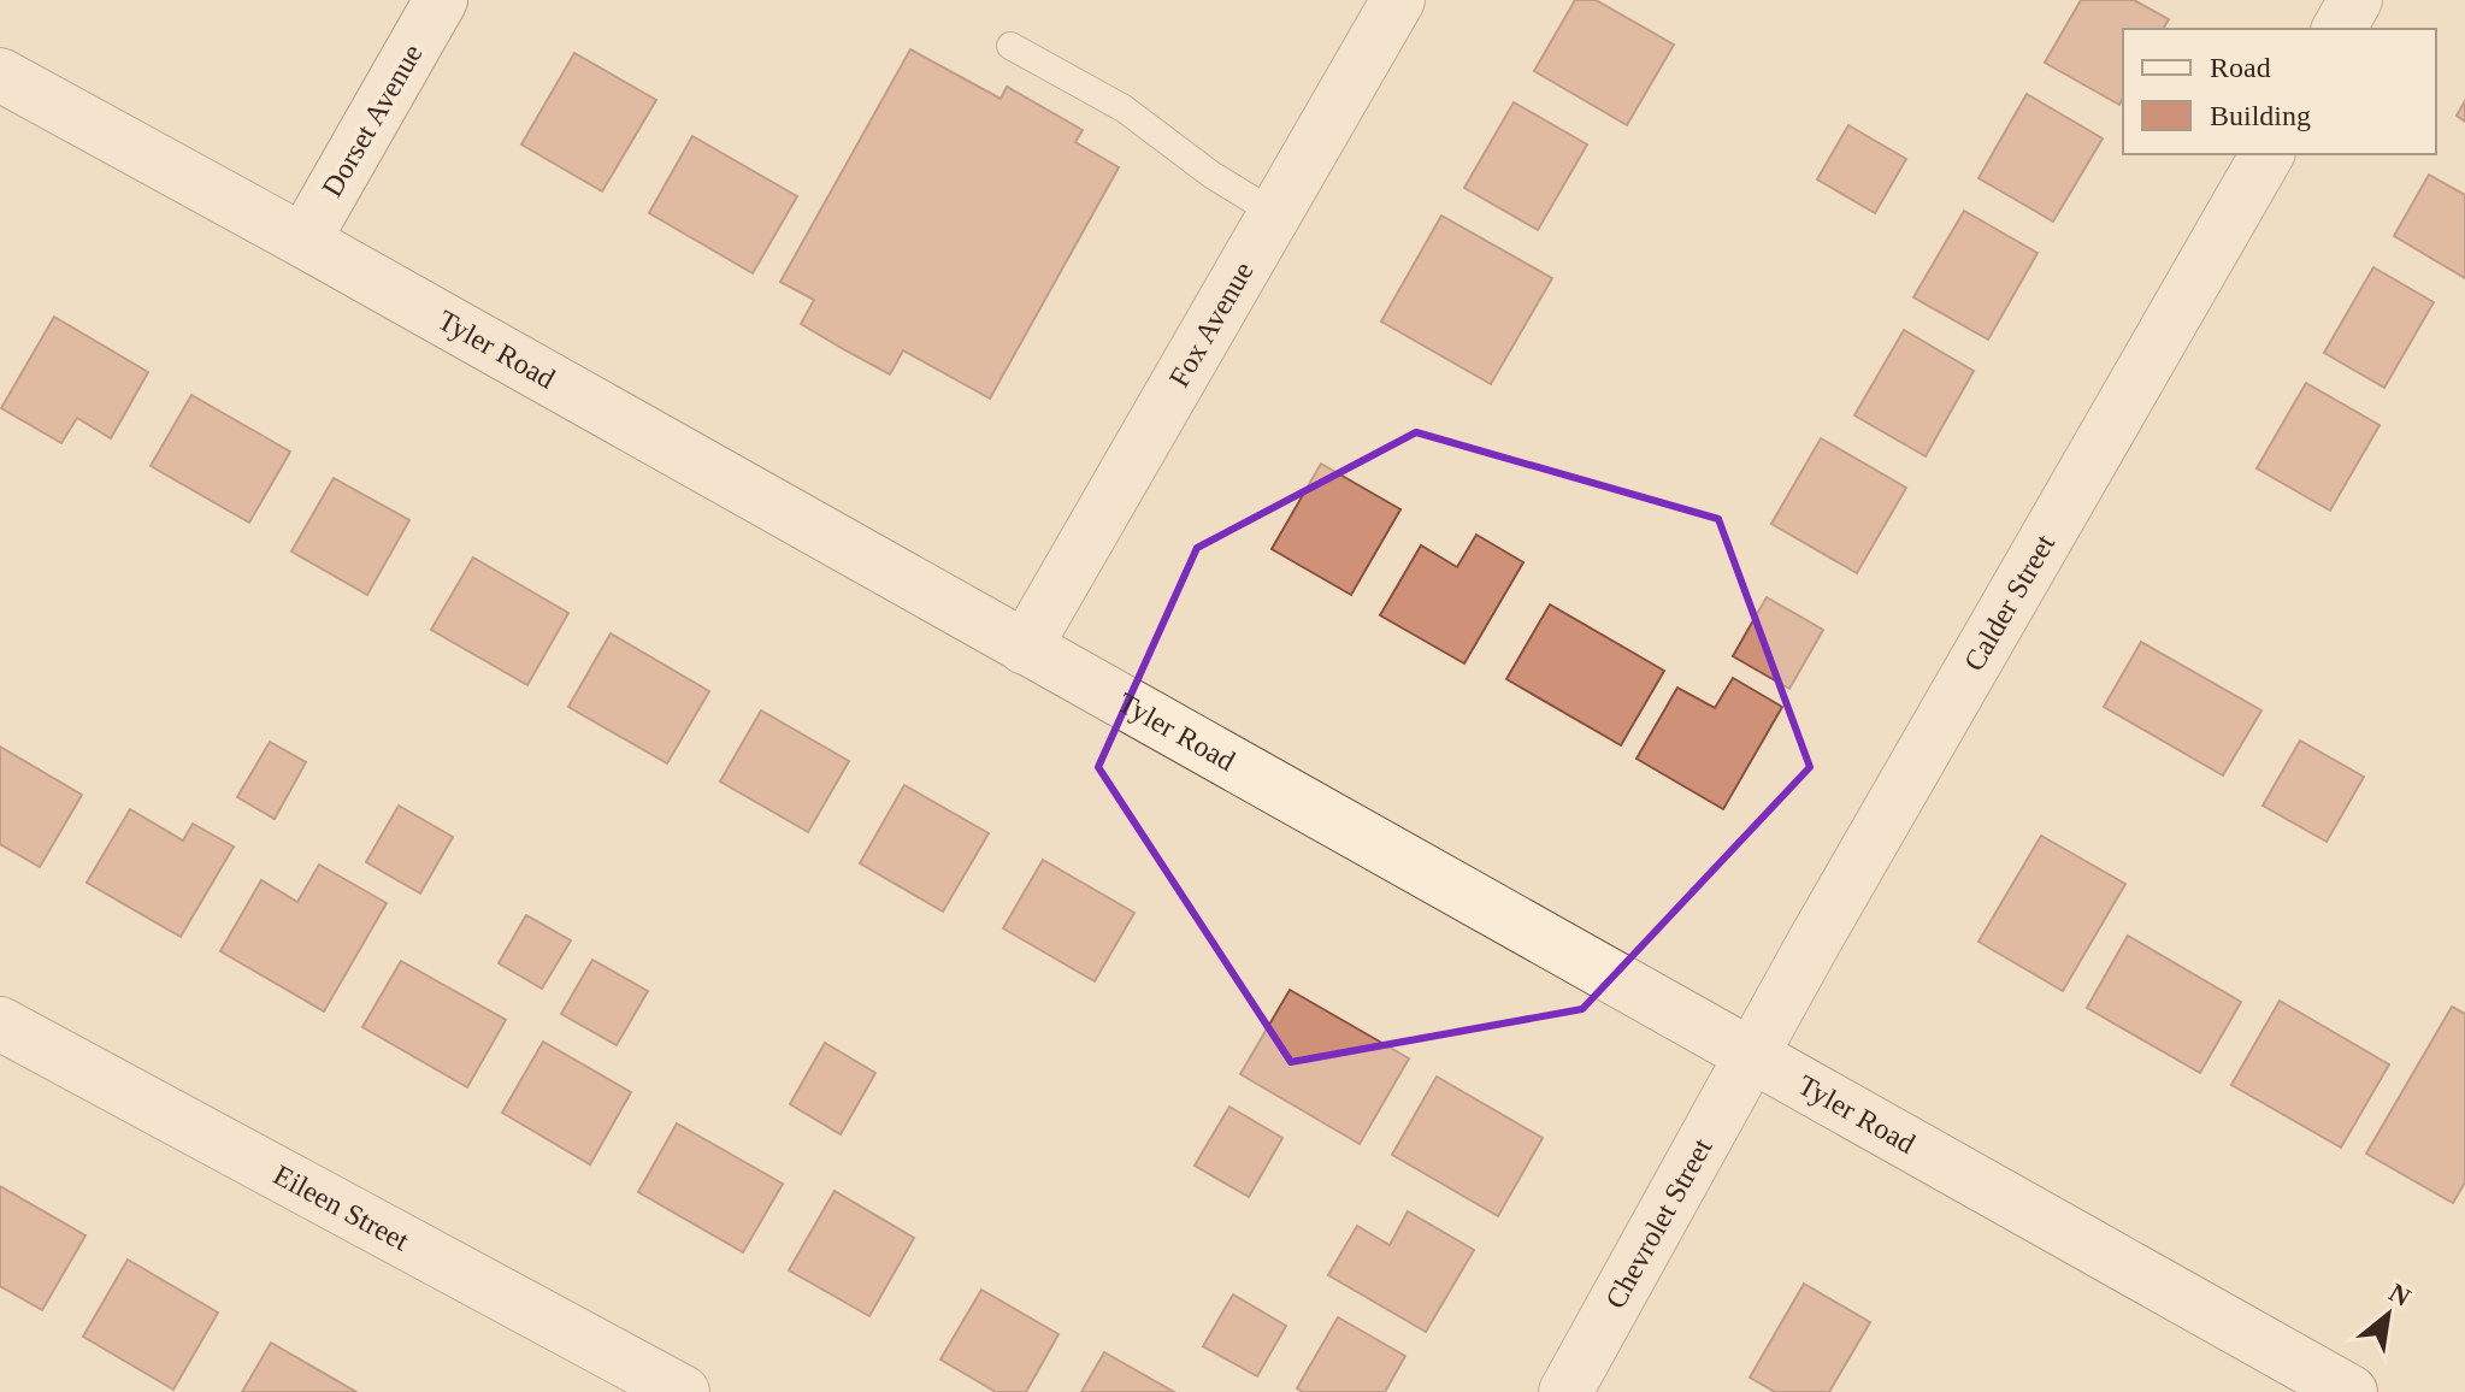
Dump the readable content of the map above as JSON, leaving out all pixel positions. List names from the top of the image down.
{
  "streets": {
    "street": [
      "Dorset Avenue",
      "Fox Avenue",
      "Tyler Road",
      "Calder Street",
      "Eileen Street",
      "Chevrolet Street"
    ]
  },
  "crossings": [
    ["Dorset Avenue", "Tyler Road"],
    ["Fox Avenue", "Tyler Road"],
    ["Tyler Road", "Calder Street"],
    ["Tyler Road", "Chevrolet Street"],
    ["Calder Street", "Chevrolet Street"]
  ],
  "legend": ["Road", "Building"],
  "north": "top right"
}
